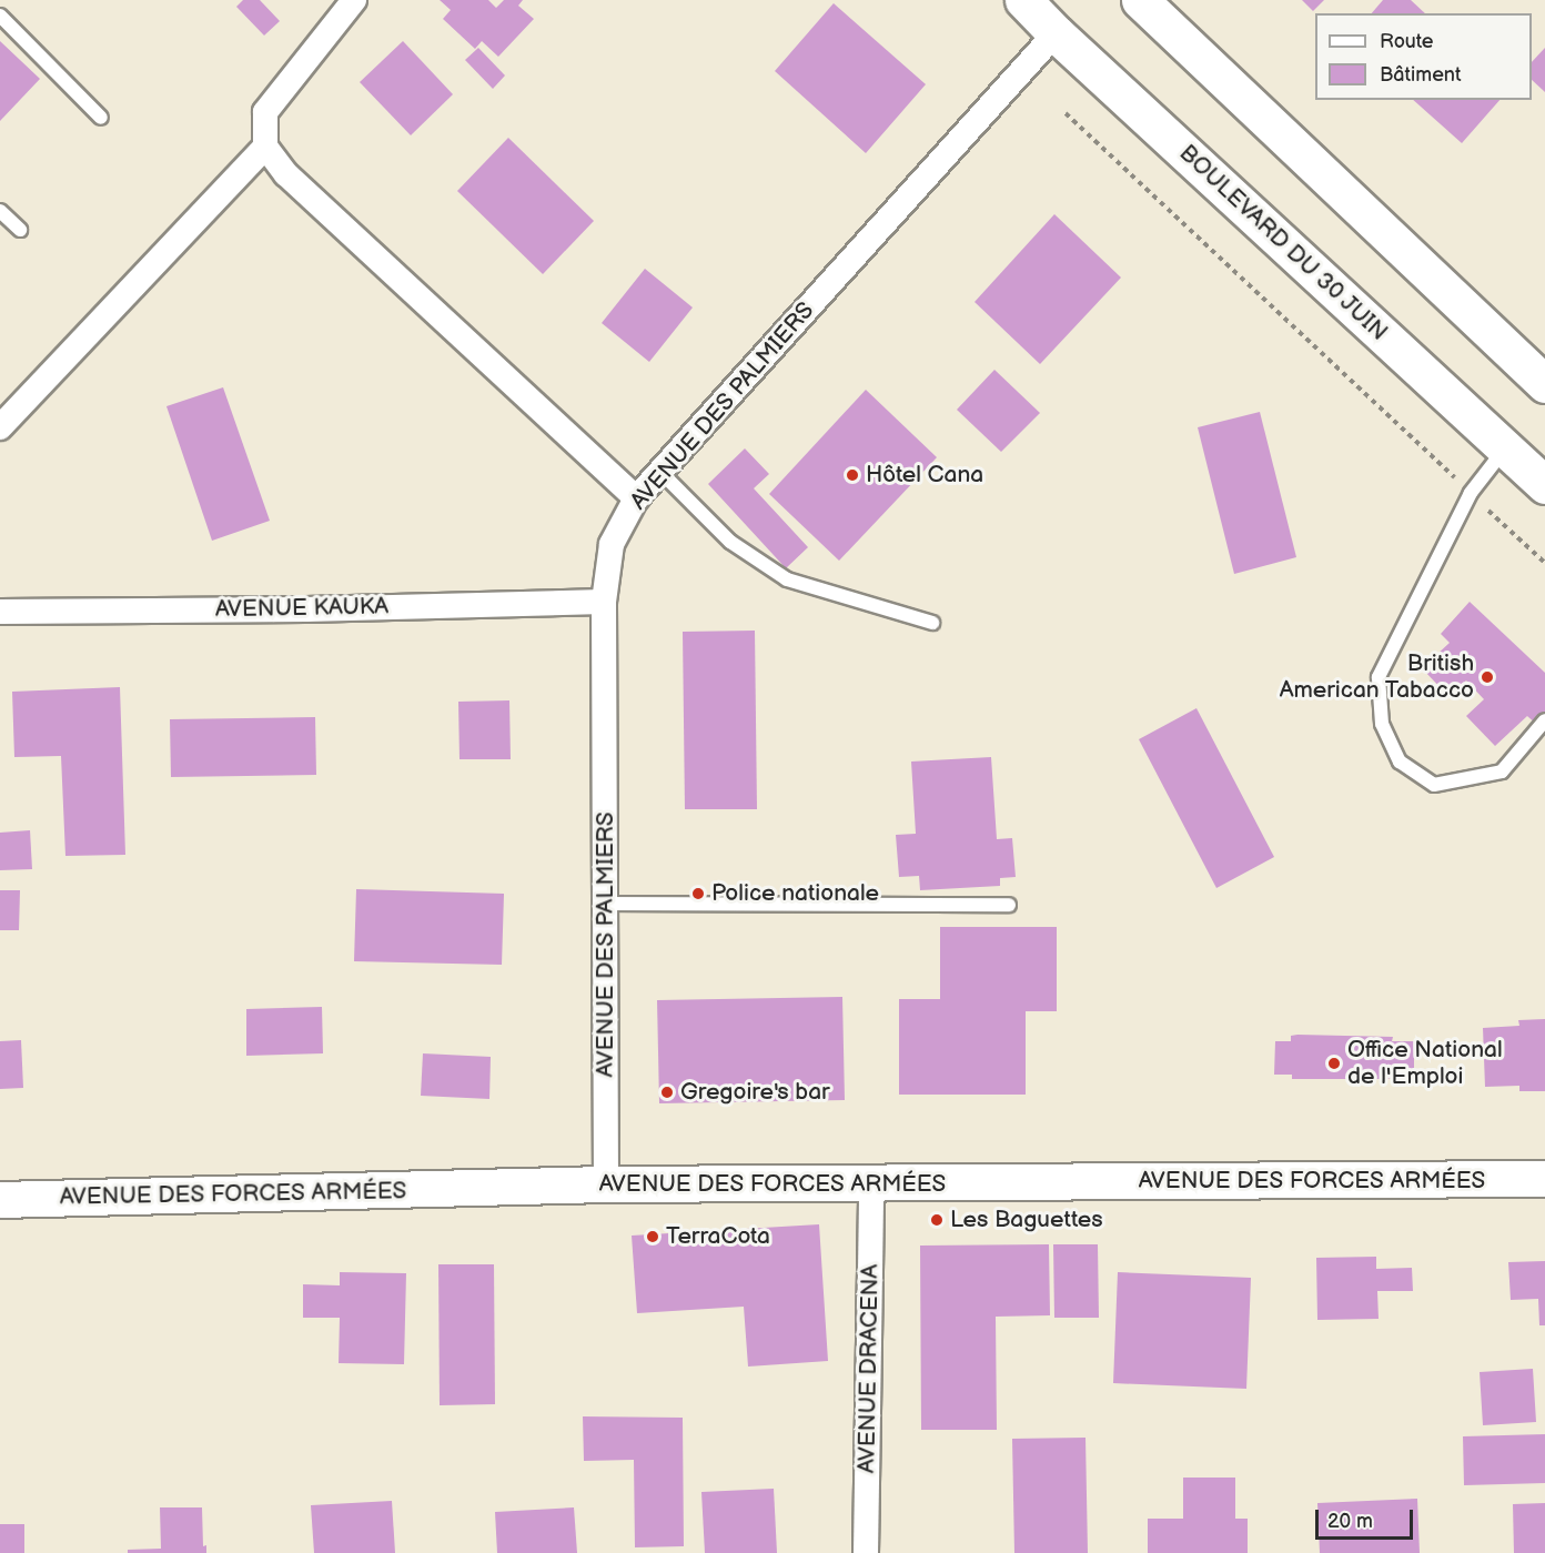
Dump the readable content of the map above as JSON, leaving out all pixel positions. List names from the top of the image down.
{
  "streets": {
    "main road": ["BOULEVARD DU 30 JUIN"],
    "street": [
      "AVENUE DES PALMIERS",
      "AVENUE KAUKA",
      "AVENUE DES FORCES ARMÉES",
      "AVENUE DRACENA"
    ]
  },
  "crossings": [
    ["BOULEVARD DU 30 JUIN", "AVENUE DES PALMIERS"],
    ["AVENUE DES PALMIERS", "AVENUE KAUKA"],
    ["AVENUE DES PALMIERS", "AVENUE DES FORCES ARMÉES"],
    ["AVENUE DES FORCES ARMÉES", "AVENUE DRACENA"]
  ],
  "places": [
    "Hôtel Cana",
    "British American Tabacco",
    "Police nationale",
    "Office National de l'Emploi",
    "Gregoire's bar",
    "Les Baguettes",
    "TerraCota"
  ],
  "legend": ["Route", "Bâtiment"],
  "scale_bar": "20 m"
}
